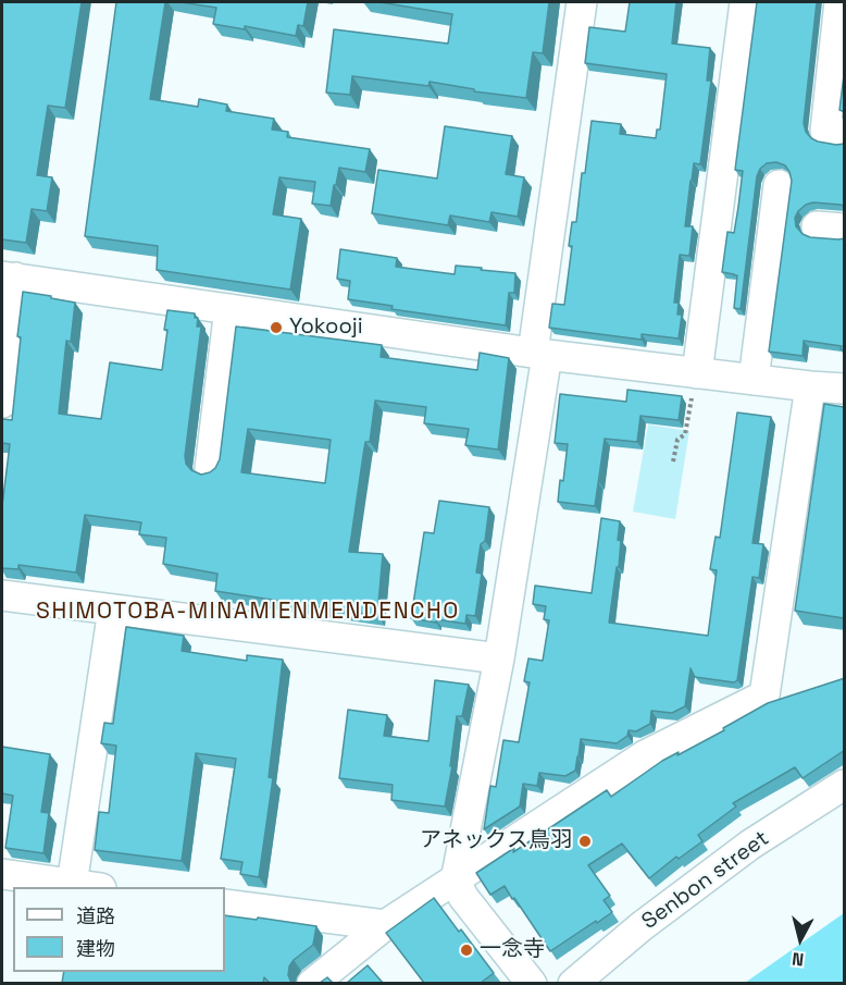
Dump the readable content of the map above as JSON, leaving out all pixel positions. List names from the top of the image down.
{
  "streets": {
    "street": ["Senbon street"]
  },
  "districts": ["SHIMOTOBA-MINAMIENMENDENCHO"],
  "places": ["Yokooji", "アネックス鳥羽", "一念寺"],
  "legend": ["道路", "建物"],
  "north": "bottom"
}
